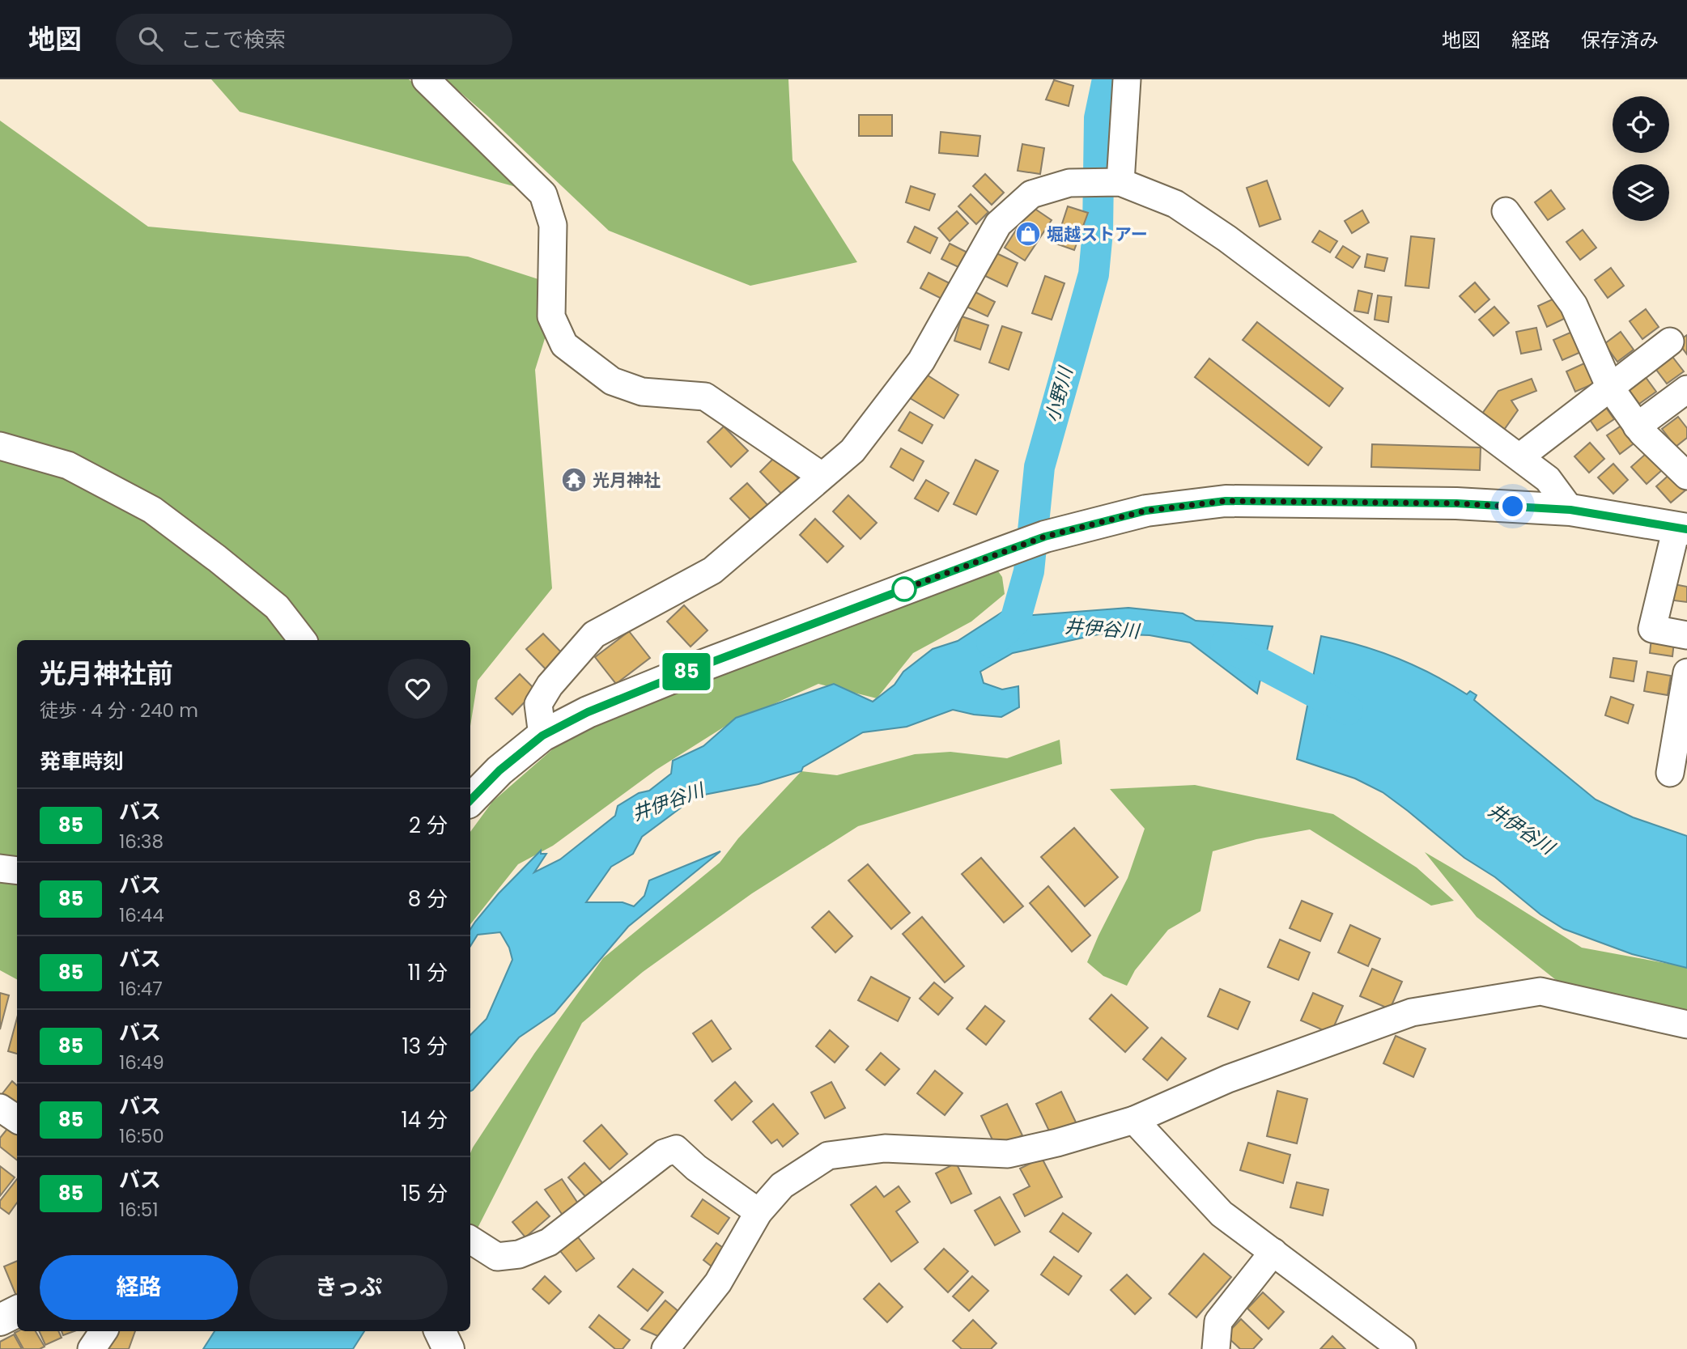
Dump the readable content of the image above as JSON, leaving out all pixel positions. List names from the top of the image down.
{
  "water": ["小野川", "井伊谷川"],
  "places": {
    "shop": ["堀越ストアー"],
    "temple": ["光月神社"]
  },
  "lines": ["bus line 85"],
  "page": {
    "header": "地図",
    "search": "ここで検索",
    "nav": ["地図", "経路", "保存済み"],
    "on_map": "85",
    "heading": [
      ["光月神社前", "徒歩 · 4 分 · 240 m"],
      "発車時刻"
    ],
    "list": [
      {
        "mark": "85",
        "name": "バス",
        "note": "16:38",
        "value": "2 分"
      },
      {
        "mark": "85",
        "name": "バス",
        "note": "16:44",
        "value": "8 分"
      },
      {
        "mark": "85",
        "name": "バス",
        "note": "16:47",
        "value": "11 分"
      },
      {
        "mark": "85",
        "name": "バス",
        "note": "16:49",
        "value": "13 分"
      },
      {
        "mark": "85",
        "name": "バス",
        "note": "16:50",
        "value": "14 分"
      },
      {
        "mark": "85",
        "name": "バス",
        "note": "16:51",
        "value": "15 分"
      }
    ],
    "buttons": ["経路", "きっぷ"]
  }
}
